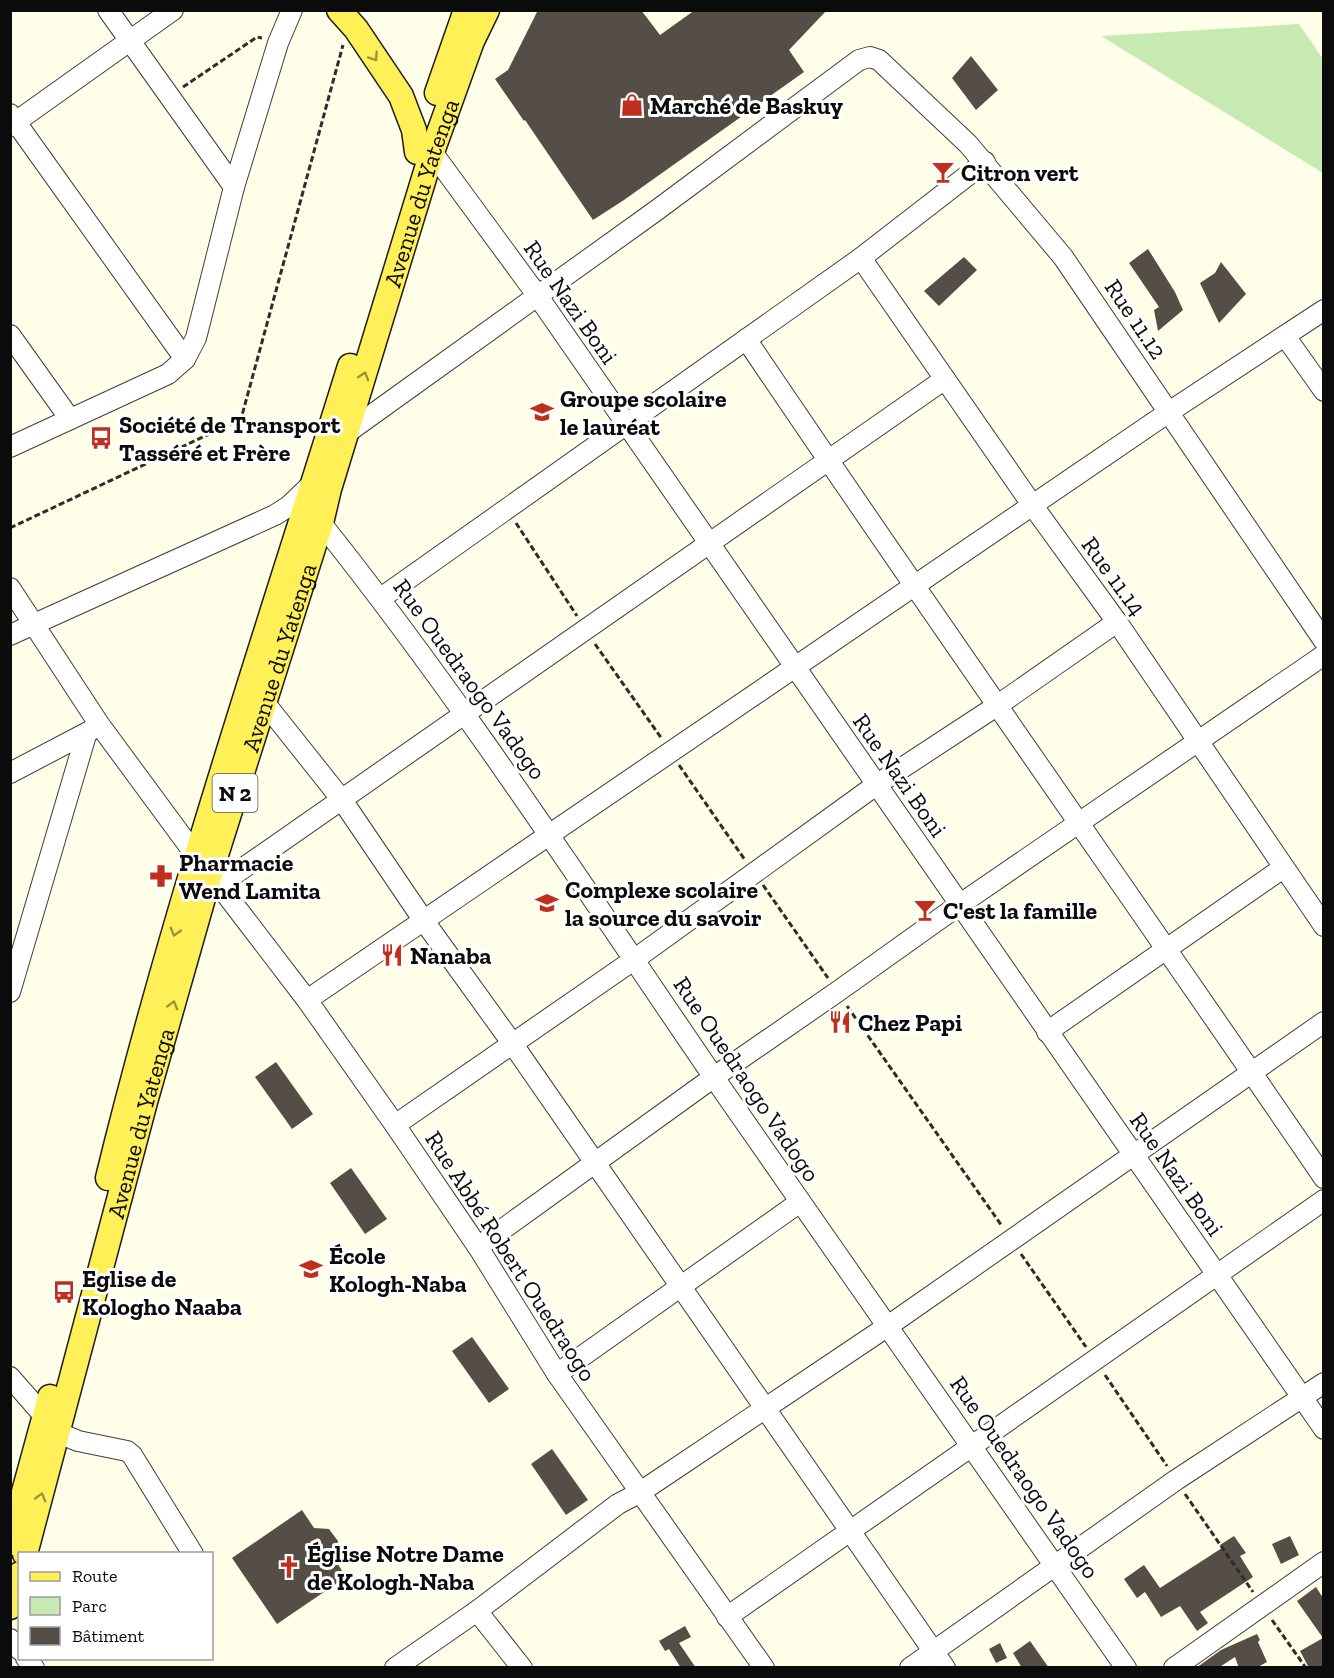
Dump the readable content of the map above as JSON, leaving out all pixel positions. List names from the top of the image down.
{
  "streets": {
    "main road": ["Avenue du Yatenga", "N 2"],
    "street": [
      "Rue Nazi Boni",
      "Rue 11.12",
      "Rue 11.14",
      "Rue Ouedraogo Vadogo",
      "Rue Abbé Robert Ouedraogo"
    ]
  },
  "crossings": [
    ["Avenue du Yatenga", "Rue Nazi Boni"],
    ["Avenue du Yatenga", "Rue Ouedraogo Vadogo"],
    ["Avenue du Yatenga", "Rue Abbé Robert Ouedraogo"],
    ["Rue Nazi Boni", "Rue 11.12"]
  ],
  "places": {
    "shop": ["Marché de Baskuy"],
    "bar": ["Citron vert", "C'est la famille"],
    "school or university": ["Groupe scolaire le lauréat", "Complexe scolaire la source du savoir", "École Kologh-Naba"],
    "bus stop": ["Société de Transport Tasséré et Frère", "Eglise de Kologho Naaba"],
    "pharmacy": ["Pharmacie Wend Lamita"],
    "restaurant": ["Nanaba", "Chez Papi"],
    "church": ["Église Notre Dame de Kologh-Naba"]
  },
  "legend": ["Route", "Parc", "Bâtiment"]
}
